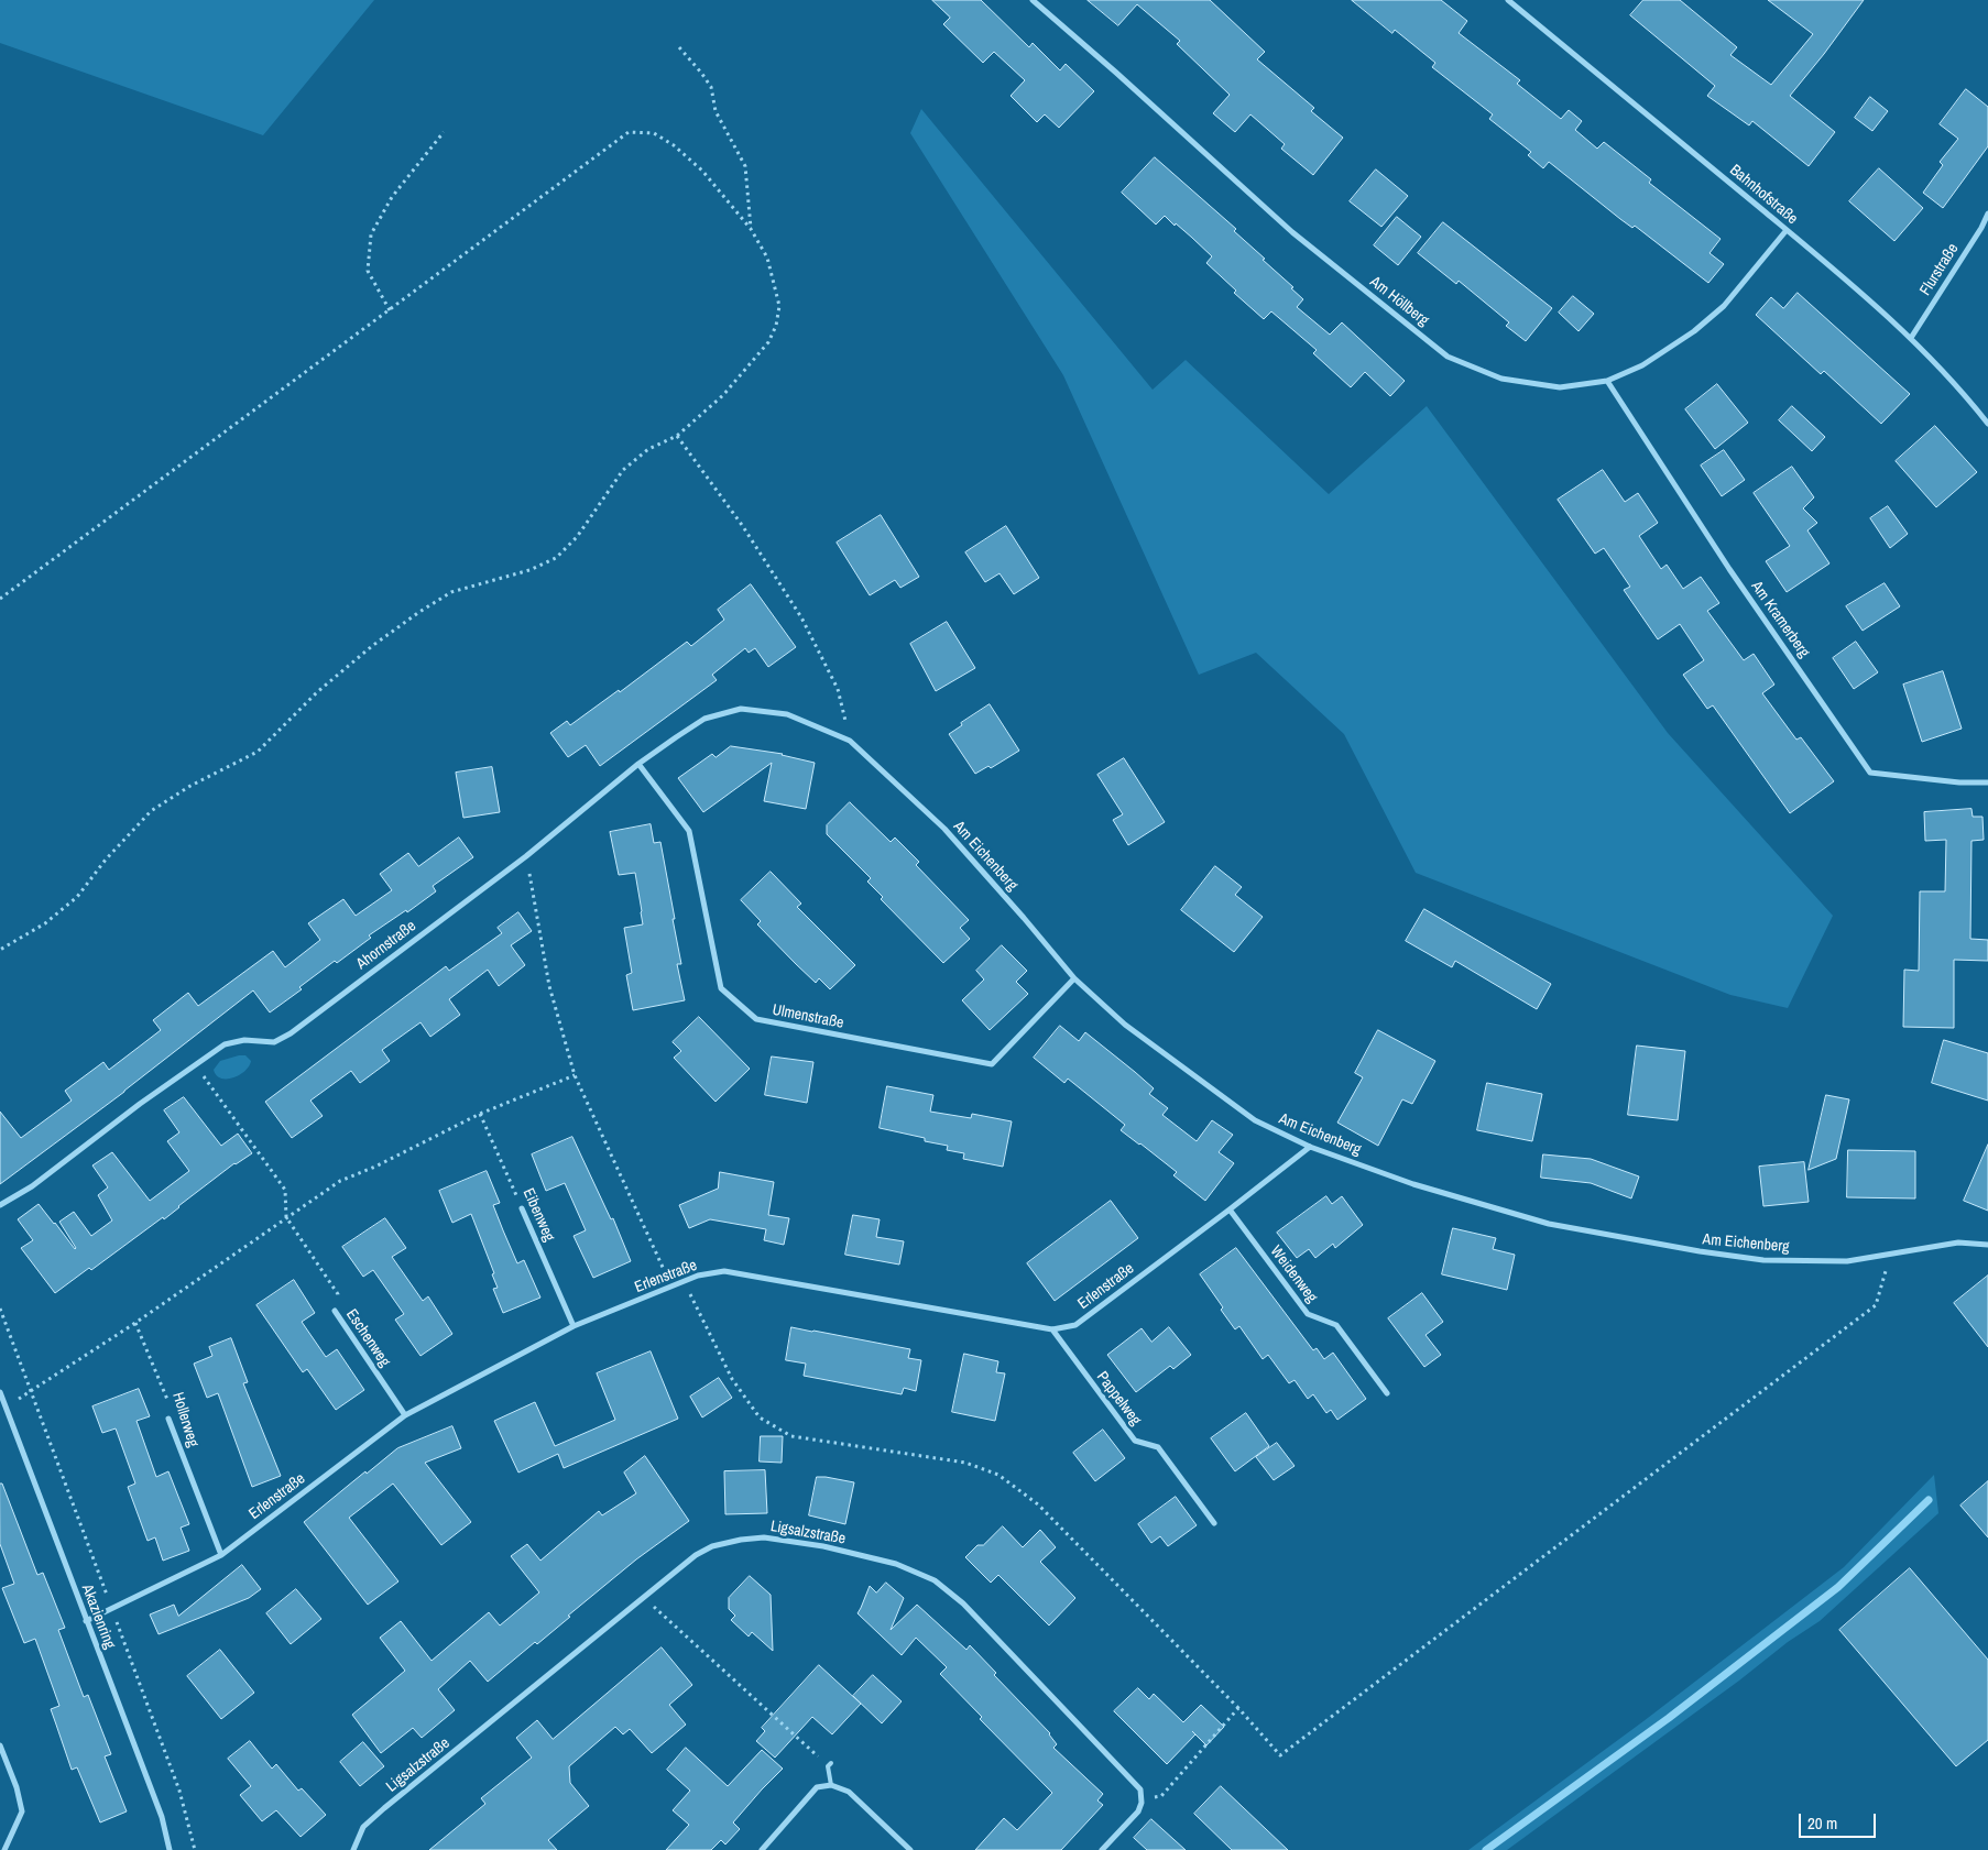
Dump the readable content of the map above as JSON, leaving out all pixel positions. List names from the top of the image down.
{
  "streets": {
    "street": [
      "Bahnhofstraße",
      "Flurstraße",
      "Am Höllberg",
      "Am Kramerberg",
      "Am Eichenberg",
      "Ahornstraße",
      "Ulmenstraße",
      "Eibenweg",
      "Weidenweg",
      "Erlenstraße",
      "Eschenweg",
      "Pappelweg",
      "Hollerweg",
      "Ligsalzstraße",
      "Akazienring"
    ]
  },
  "crossings": [
    ["Bahnhofstraße", "Flurstraße"],
    ["Bahnhofstraße", "Am Höllberg"],
    ["Am Höllberg", "Am Kramerberg"],
    ["Am Eichenberg", "Ahornstraße"],
    ["Am Eichenberg", "Ulmenstraße"],
    ["Am Eichenberg", "Erlenstraße"],
    ["Ahornstraße", "Ulmenstraße"],
    ["Eibenweg", "Erlenstraße"],
    ["Weidenweg", "Erlenstraße"],
    ["Erlenstraße", "Eschenweg"],
    ["Erlenstraße", "Pappelweg"],
    ["Erlenstraße", "Hollerweg"],
    ["Erlenstraße", "Akazienring"]
  ],
  "scale_bar": "20 m"
}
